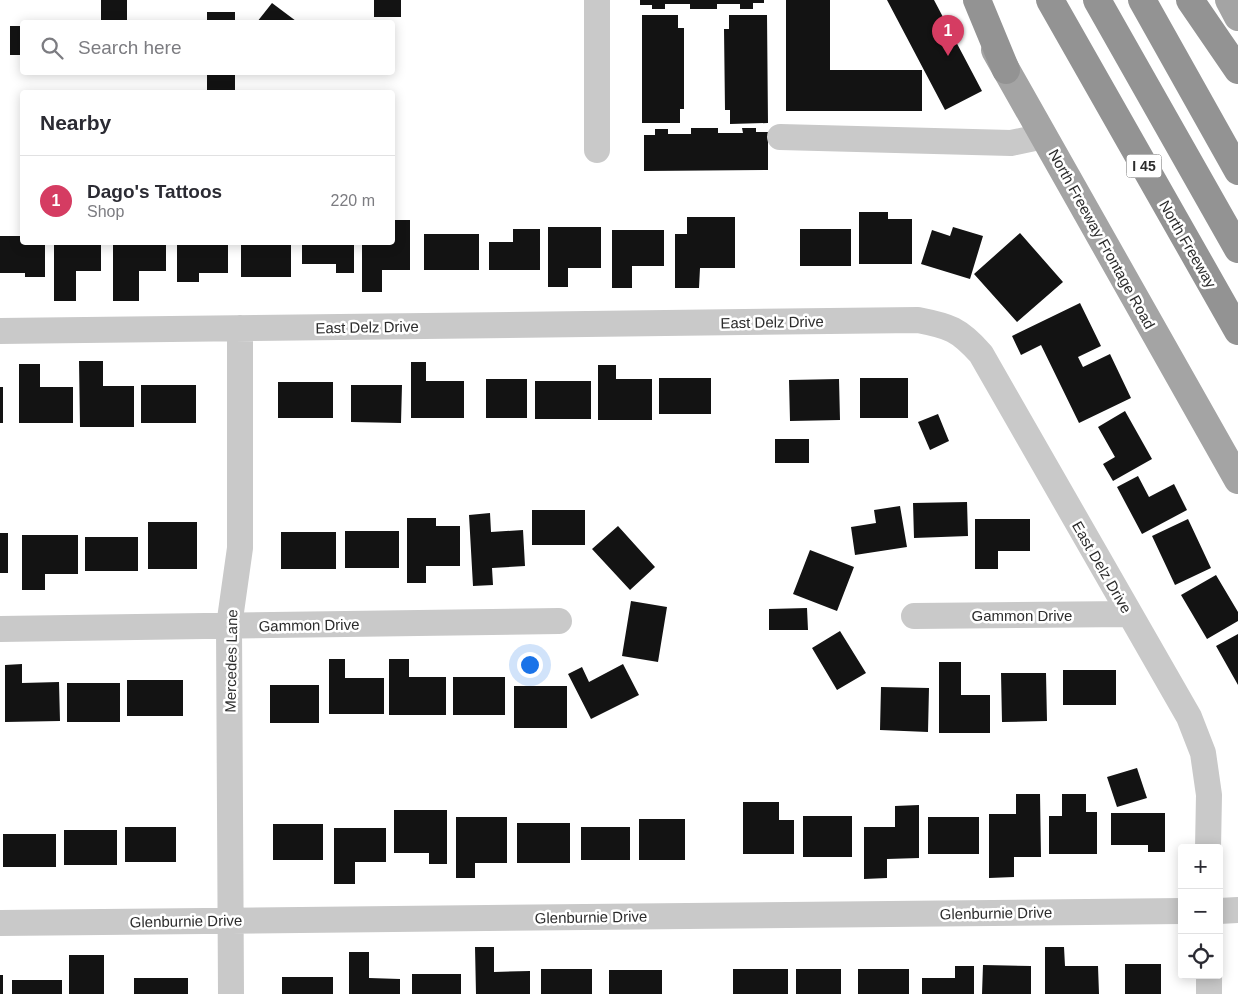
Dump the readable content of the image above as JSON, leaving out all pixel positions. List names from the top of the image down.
{
  "streets": {
    "highway": ["I 45", "North Freeway"],
    "main road": ["North Freeway Frontage Road"],
    "street": [
      "East Delz Drive",
      "Gammon Drive",
      "Mercedes Lane",
      "Glenburnie Drive"
    ]
  },
  "crossings": [
    ["East Delz Drive", "Gammon Drive"],
    ["East Delz Drive", "Mercedes Lane"],
    ["Gammon Drive", "Mercedes Lane"],
    ["Mercedes Lane", "Glenburnie Drive"]
  ],
  "page": {
    "pins": "1",
    "search": "Search here",
    "heading": "Nearby",
    "list": [
      {
        "mark": "1",
        "name": "Dago's Tattoos",
        "note": "Shop",
        "value": "220 m"
      }
    ],
    "map_buttons": ["+", "−"]
  }
}
